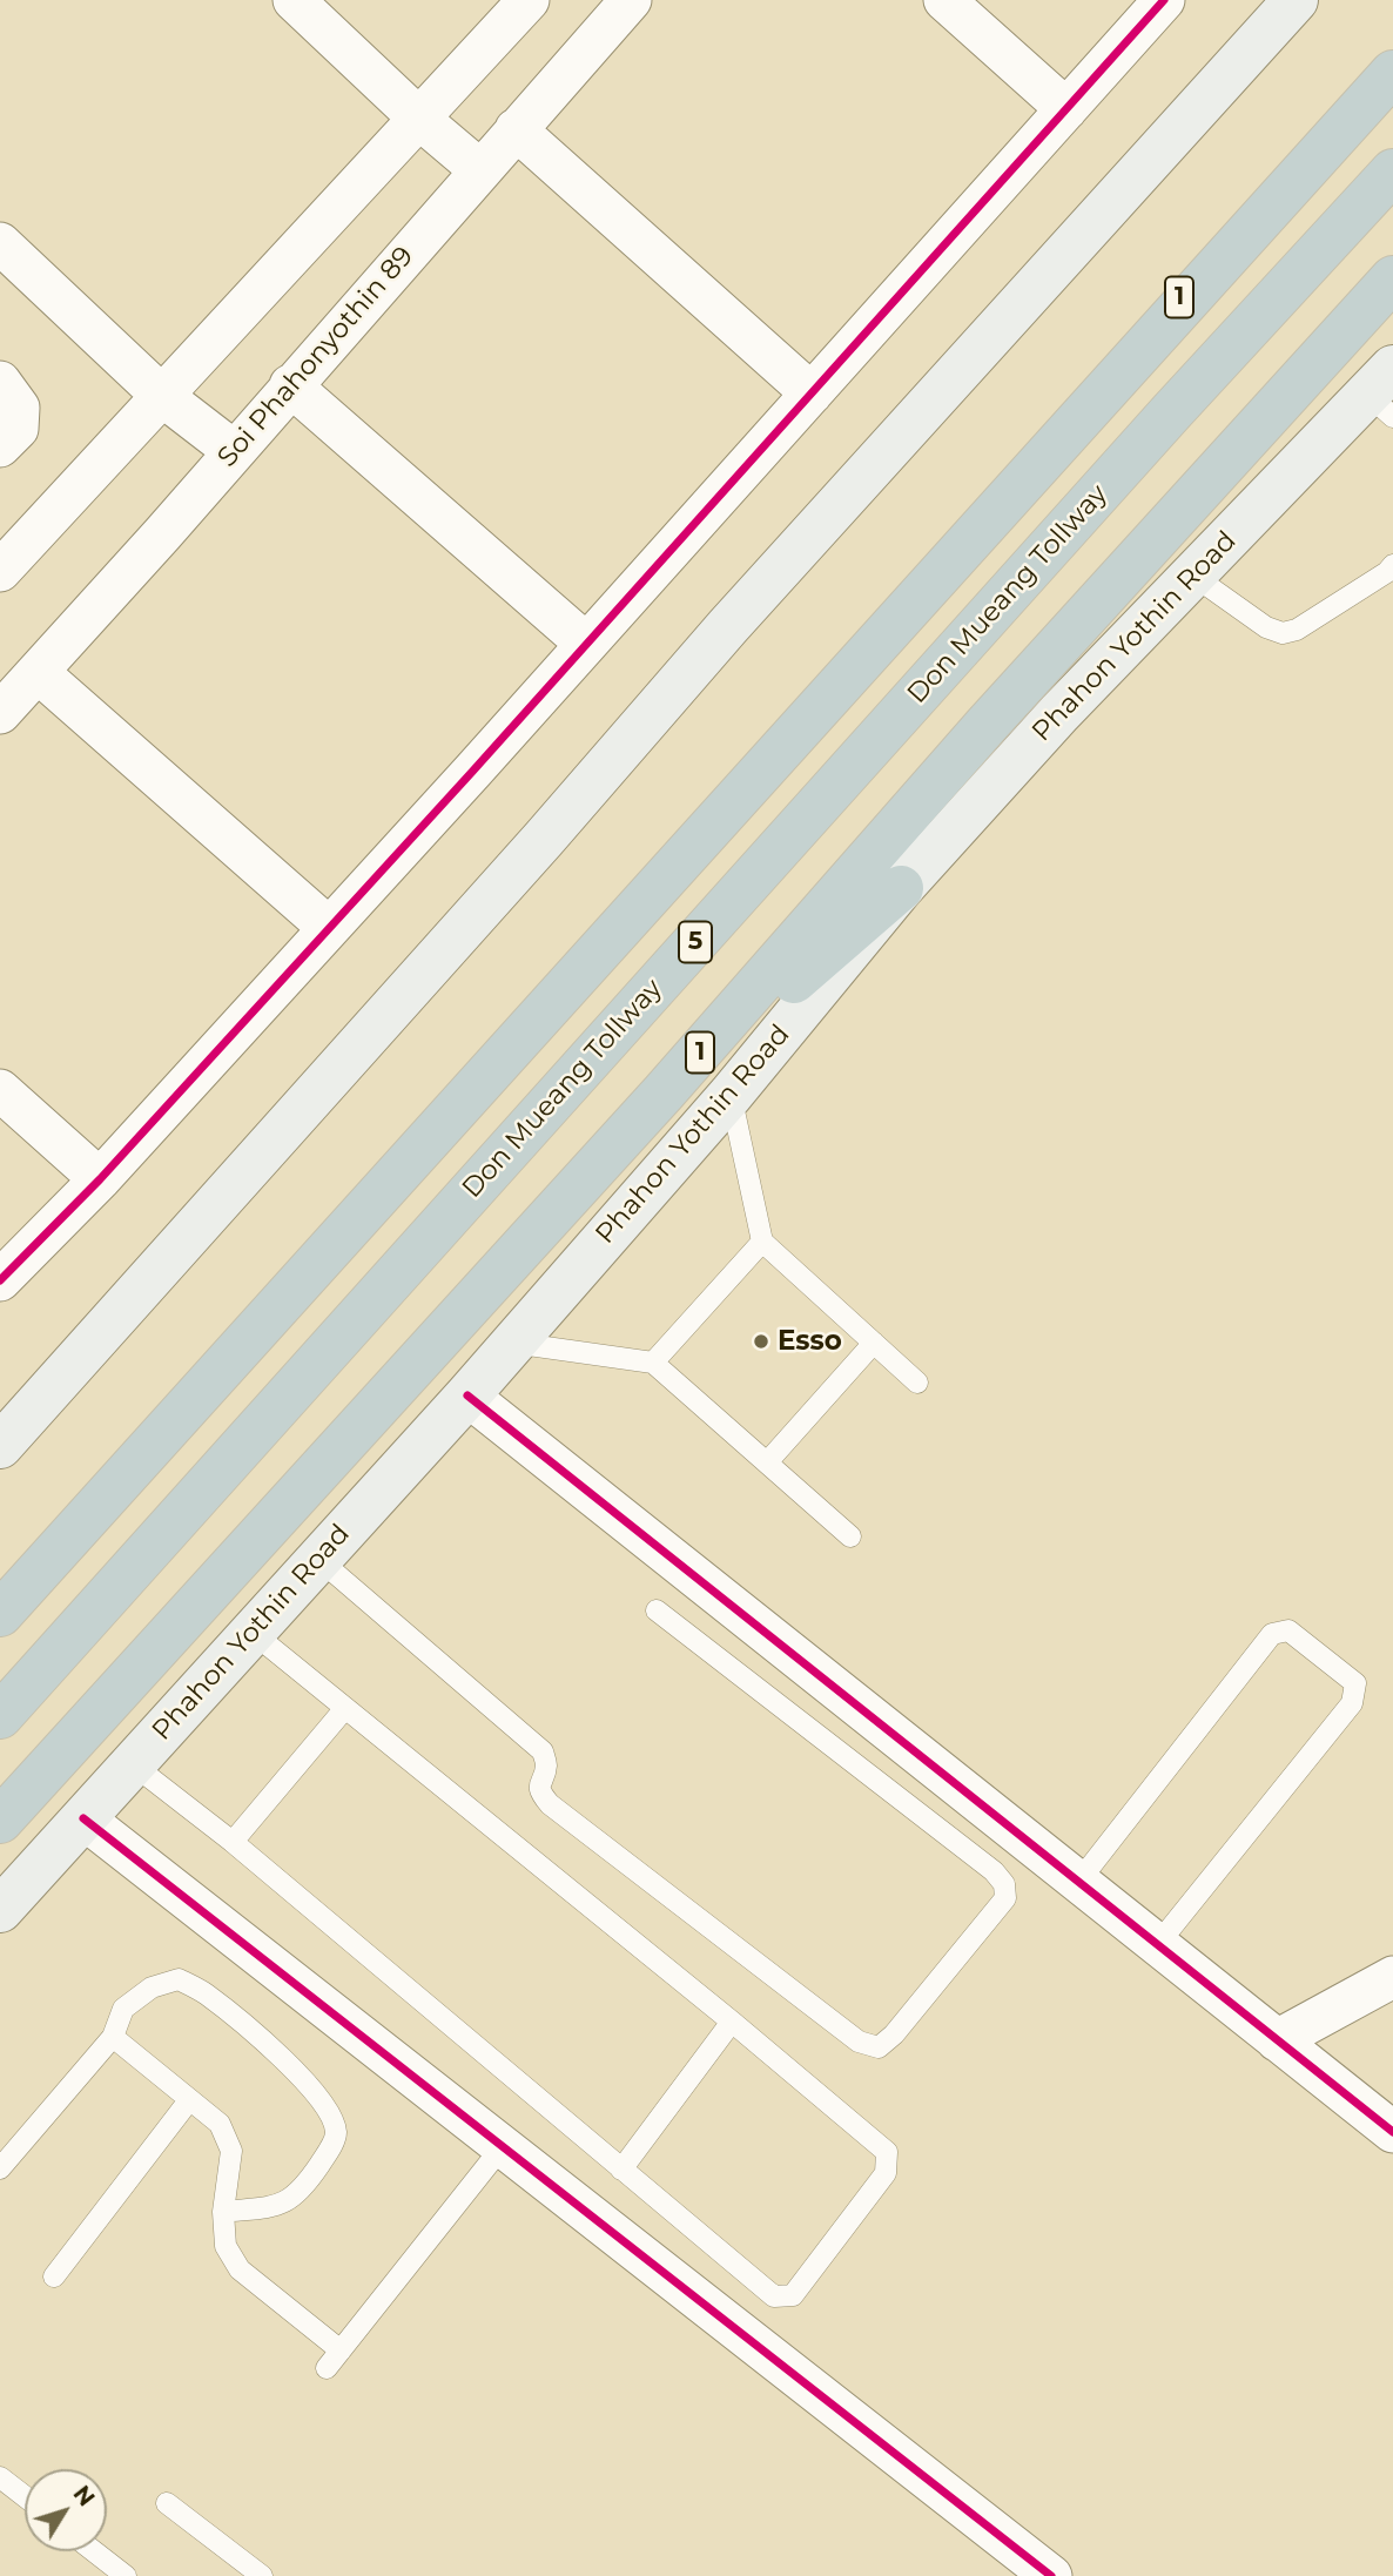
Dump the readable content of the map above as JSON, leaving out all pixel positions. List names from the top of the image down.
{
  "streets": {
    "highway": [
      "1",
      "Don Mueang Tollway",
      "Phahon Yothin Road",
      "5"
    ],
    "street": ["Soi Phahonyothin 89"]
  },
  "places": ["Esso"],
  "north": "top right"
}
